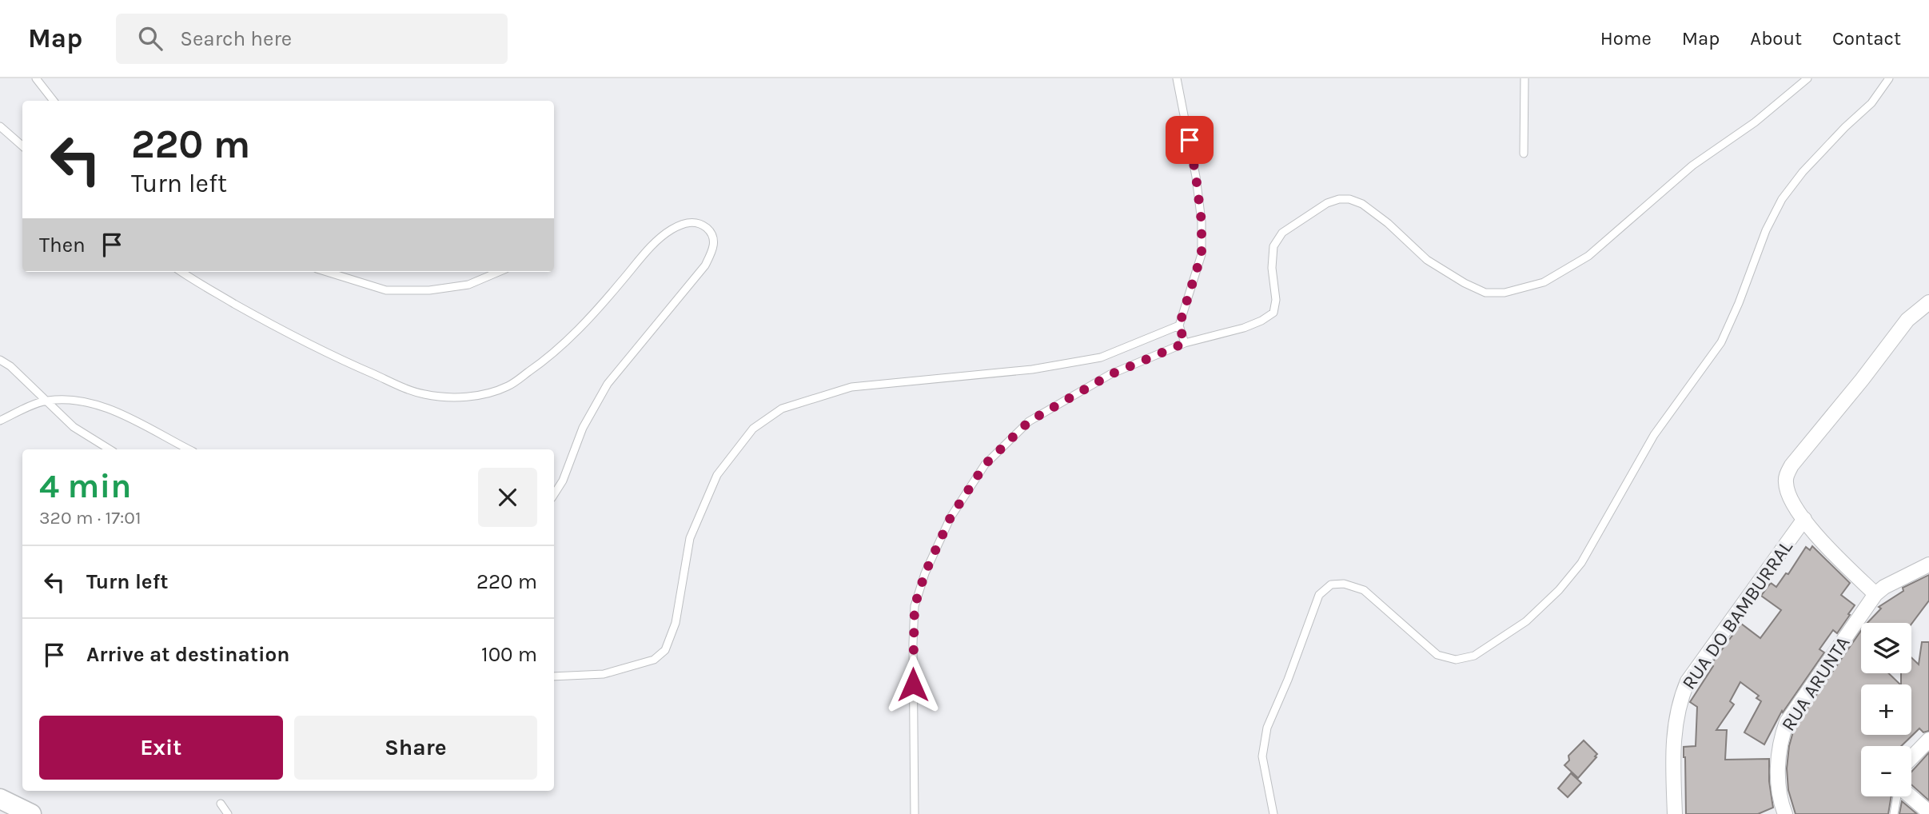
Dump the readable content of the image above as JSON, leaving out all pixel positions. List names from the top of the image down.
{
  "streets": {
    "street": ["RUA DO BAMBURRAL", "RUA ARUNTA"]
  },
  "page": {
    "header": "Map",
    "search": "Search here",
    "nav": [
      "Home",
      "Map",
      "About",
      "Contact"
    ],
    "turn": ["220 m", "Turn left"],
    "then": "Then",
    "heading": ["4 min", "320 m · 17:01"],
    "list": [
      {
        "name": "Turn left",
        "value": "220 m"
      },
      {
        "name": "Arrive at destination",
        "value": "100 m"
      }
    ],
    "map_buttons": ["+", "−"],
    "buttons": ["Exit", "Share"]
  }
}
